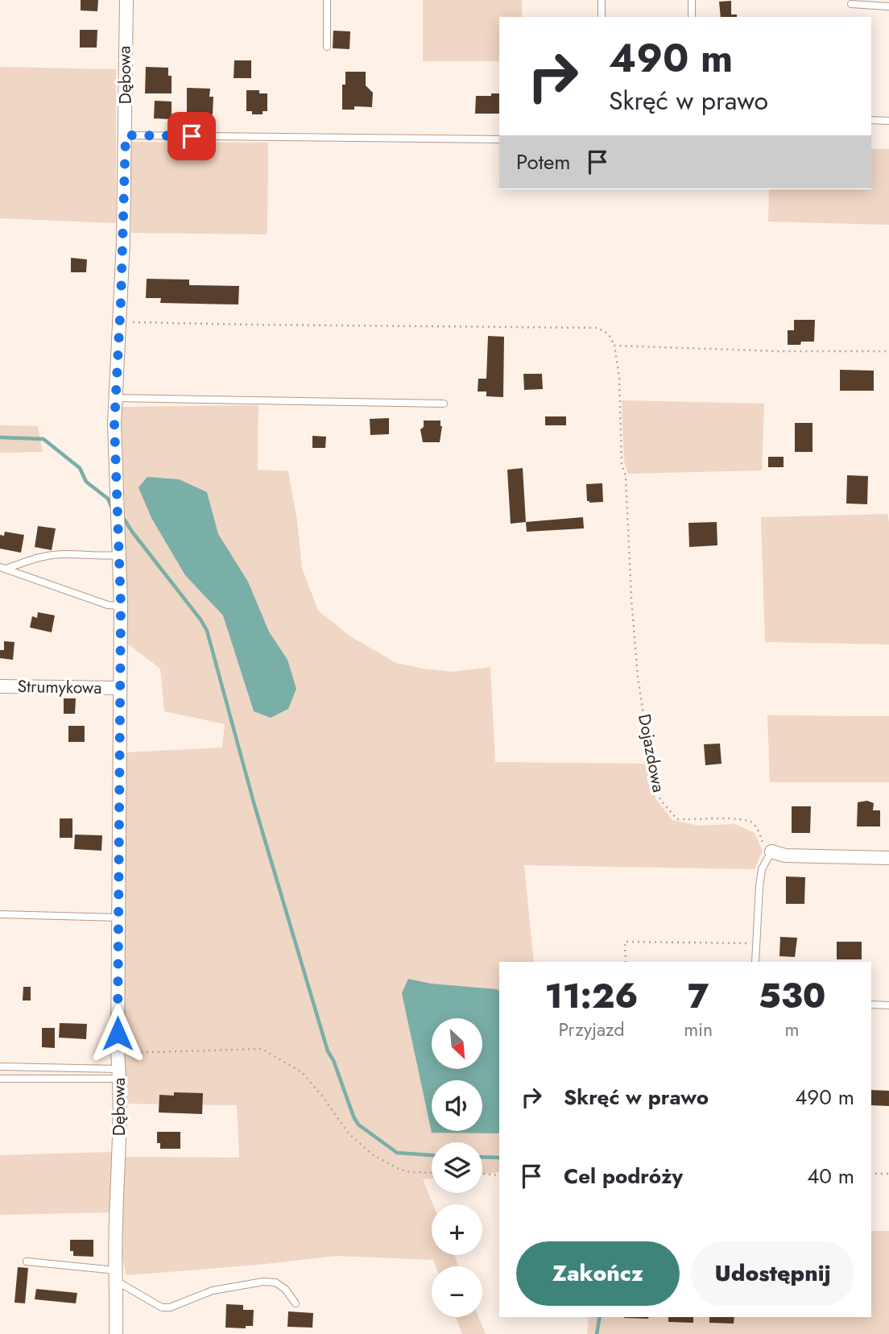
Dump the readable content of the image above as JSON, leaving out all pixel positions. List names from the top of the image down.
{
  "streets": {
    "street": ["Dębowa", "Strumykowa"],
    "path": ["Dojazdowa"]
  },
  "crossings": [
    ["Dębowa", "Strumykowa"]
  ],
  "north": "bottom right",
  "page": {
    "turn": ["490 m", "Skręć w prawo"],
    "then": "Potem",
    "eta": [
      "11:26",
      "Przyjazd",
      "7",
      "min",
      "530",
      "m"
    ],
    "map_buttons": ["+", "−"],
    "list": [
      {
        "name": "Skręć w prawo",
        "value": "490 m"
      },
      {
        "name": "Cel podróży",
        "value": "40 m"
      }
    ],
    "buttons": ["Zakończ", "Udostępnij"]
  }
}
